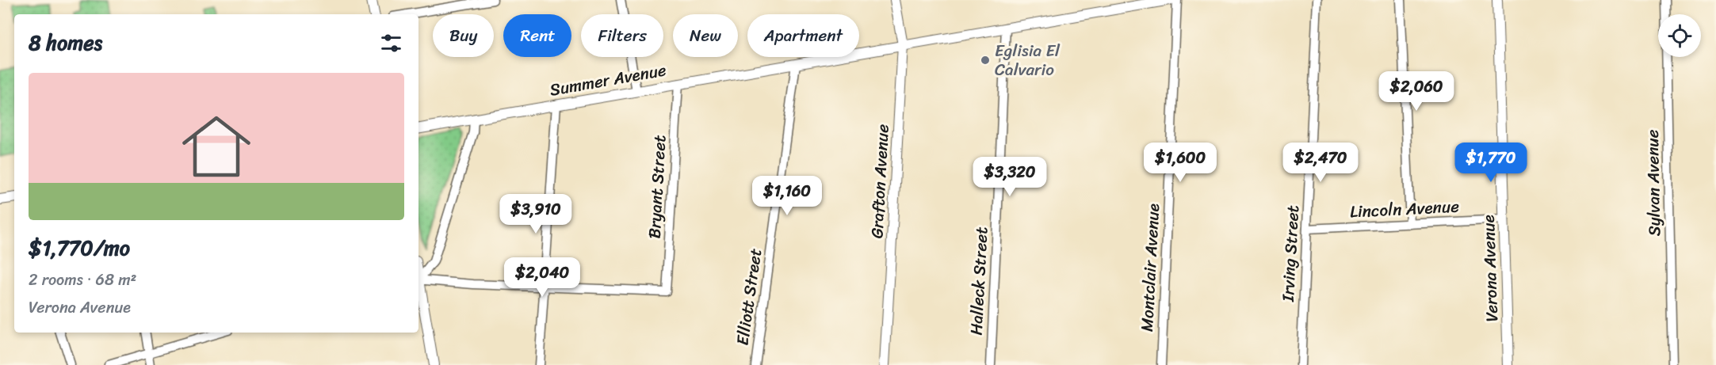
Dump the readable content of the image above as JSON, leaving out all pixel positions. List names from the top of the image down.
{
  "streets": {
    "street": [
      "Summer Avenue",
      "Grafton Avenue",
      "Sylvan Avenue",
      "Bryant Street",
      "Lincoln Avenue",
      "Irving Street",
      "Montclair Avenue",
      "Verona Avenue",
      "Halleck Street",
      "Elliott Street"
    ]
  },
  "crossings": [
    ["Summer Avenue", "Grafton Avenue"],
    ["Summer Avenue", "Bryant Street"],
    ["Summer Avenue", "Halleck Street"],
    ["Summer Avenue", "Elliott Street"],
    ["Lincoln Avenue", "Irving Street"],
    ["Lincoln Avenue", "Verona Avenue"]
  ],
  "places": ["Eglisia El Calvario"],
  "page": {
    "chip": [
      "Buy",
      "Rent",
      "Filters",
      "New",
      "Apartment"
    ],
    "heading": "8 homes",
    "price": [
      "$2,060",
      "$1,600",
      "$2,470",
      "$1,770",
      "$3,320",
      "$1,160",
      "$3,910",
      "$2,040"
    ],
    "list": [
      {
        "name": "$1,770/mo",
        "note": "2 rooms · 68 m² · Verona Avenue"
      }
    ]
  }
}
